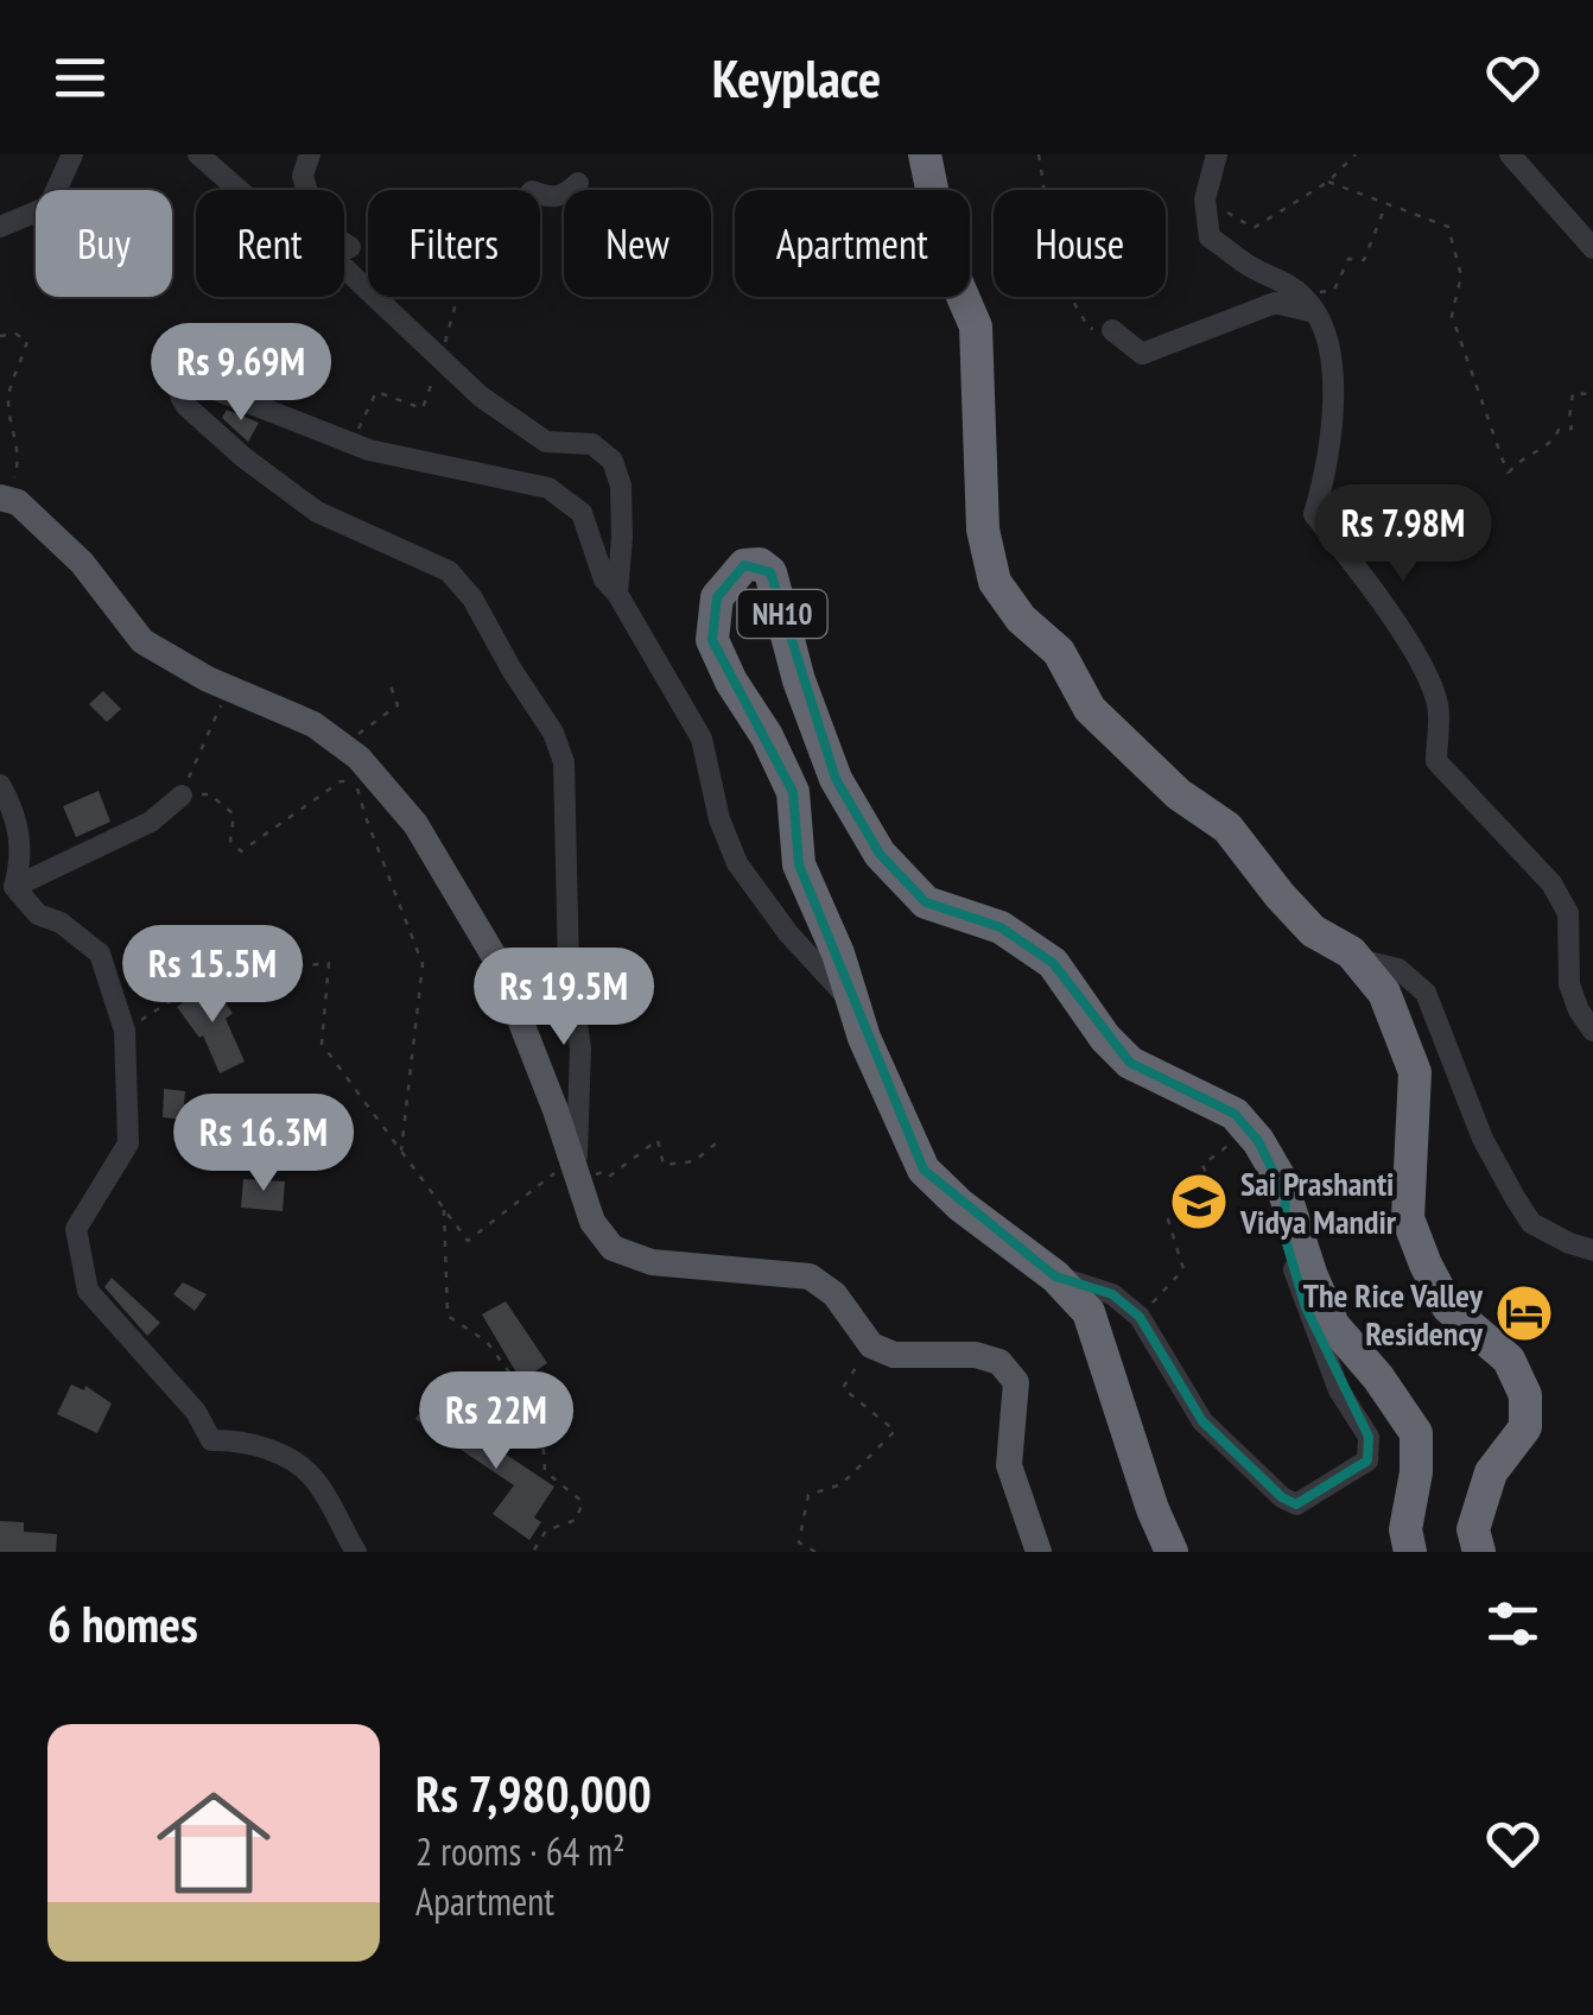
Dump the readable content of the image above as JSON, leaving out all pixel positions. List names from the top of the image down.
{
  "streets": {
    "highway": ["NH10"]
  },
  "places": {
    "school or university": ["Sai Prashanti Vidya Mandir"],
    "hotel": ["The Rice Valley Residency"]
  },
  "page": {
    "header": "Keyplace",
    "chip": [
      "Buy",
      "Rent",
      "Filters",
      "New",
      "Apartment",
      "House"
    ],
    "price": [
      "Rs 9.69M",
      "Rs 7.98M",
      "Rs 15.5M",
      "Rs 19.5M",
      "Rs 16.3M",
      "Rs 22M"
    ],
    "heading": "6 homes",
    "list": [
      {
        "name": "Rs 7,980,000",
        "note": "2 rooms · 64 m² · Apartment"
      }
    ]
  }
}
